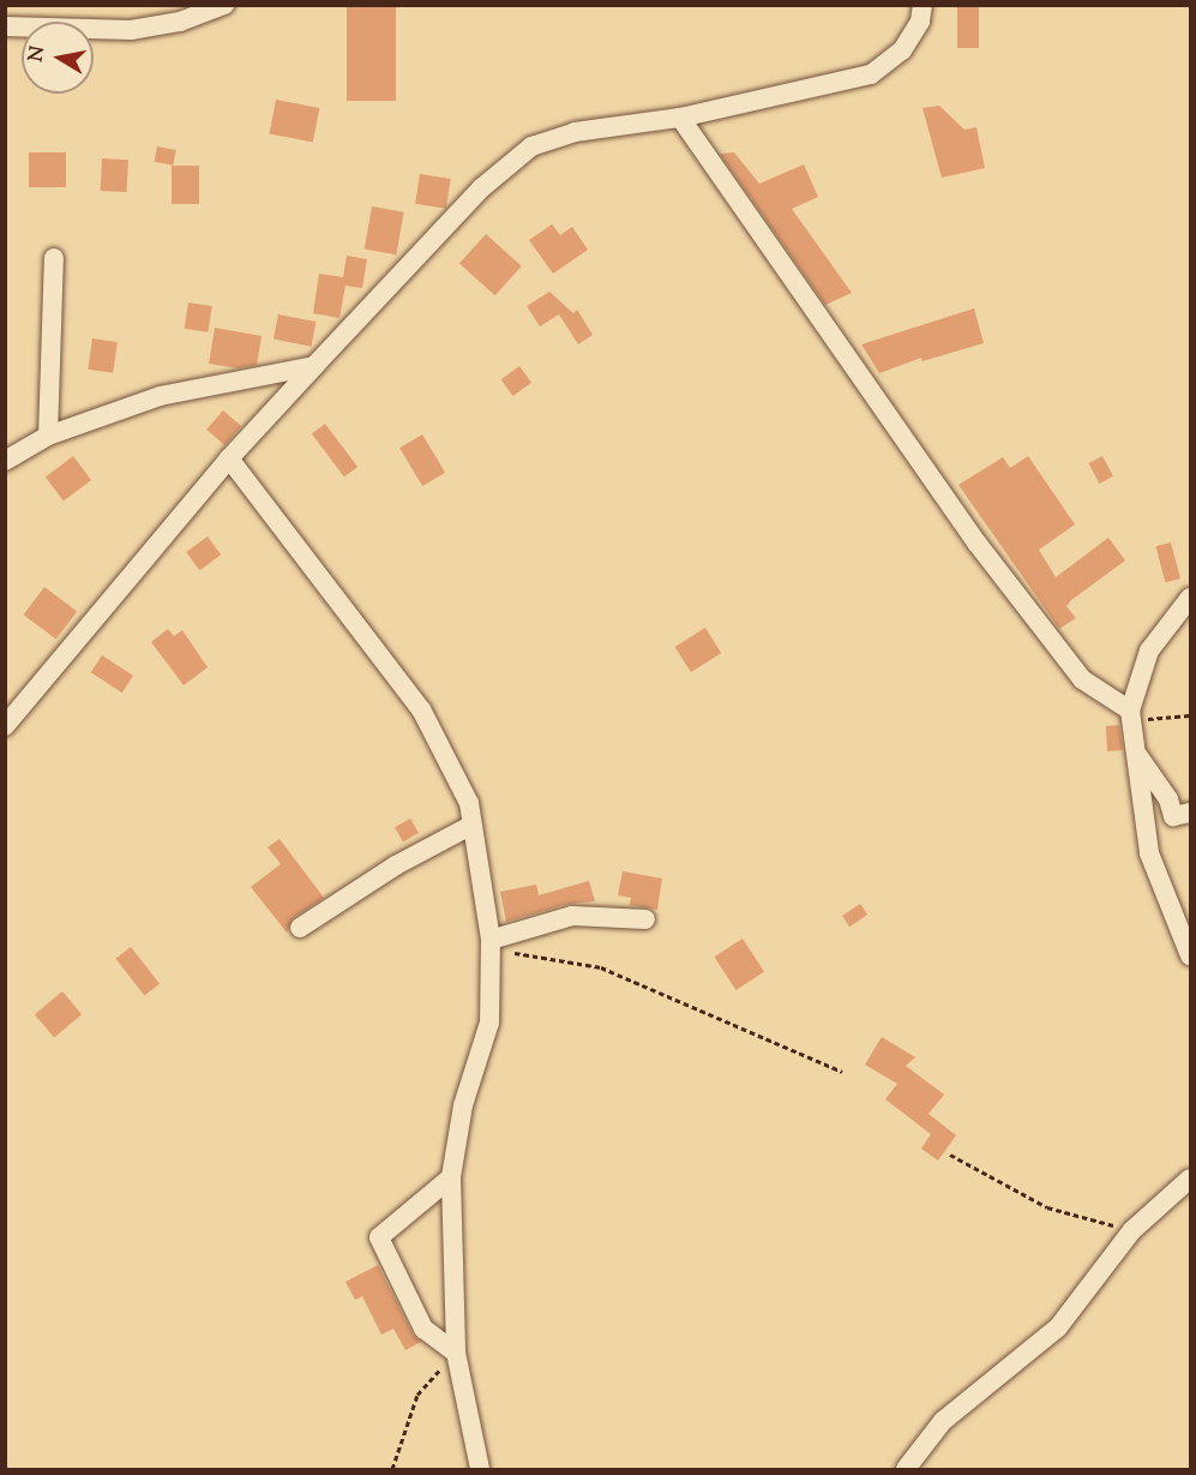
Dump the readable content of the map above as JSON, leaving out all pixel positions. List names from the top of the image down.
{
  "north": "left"
}
